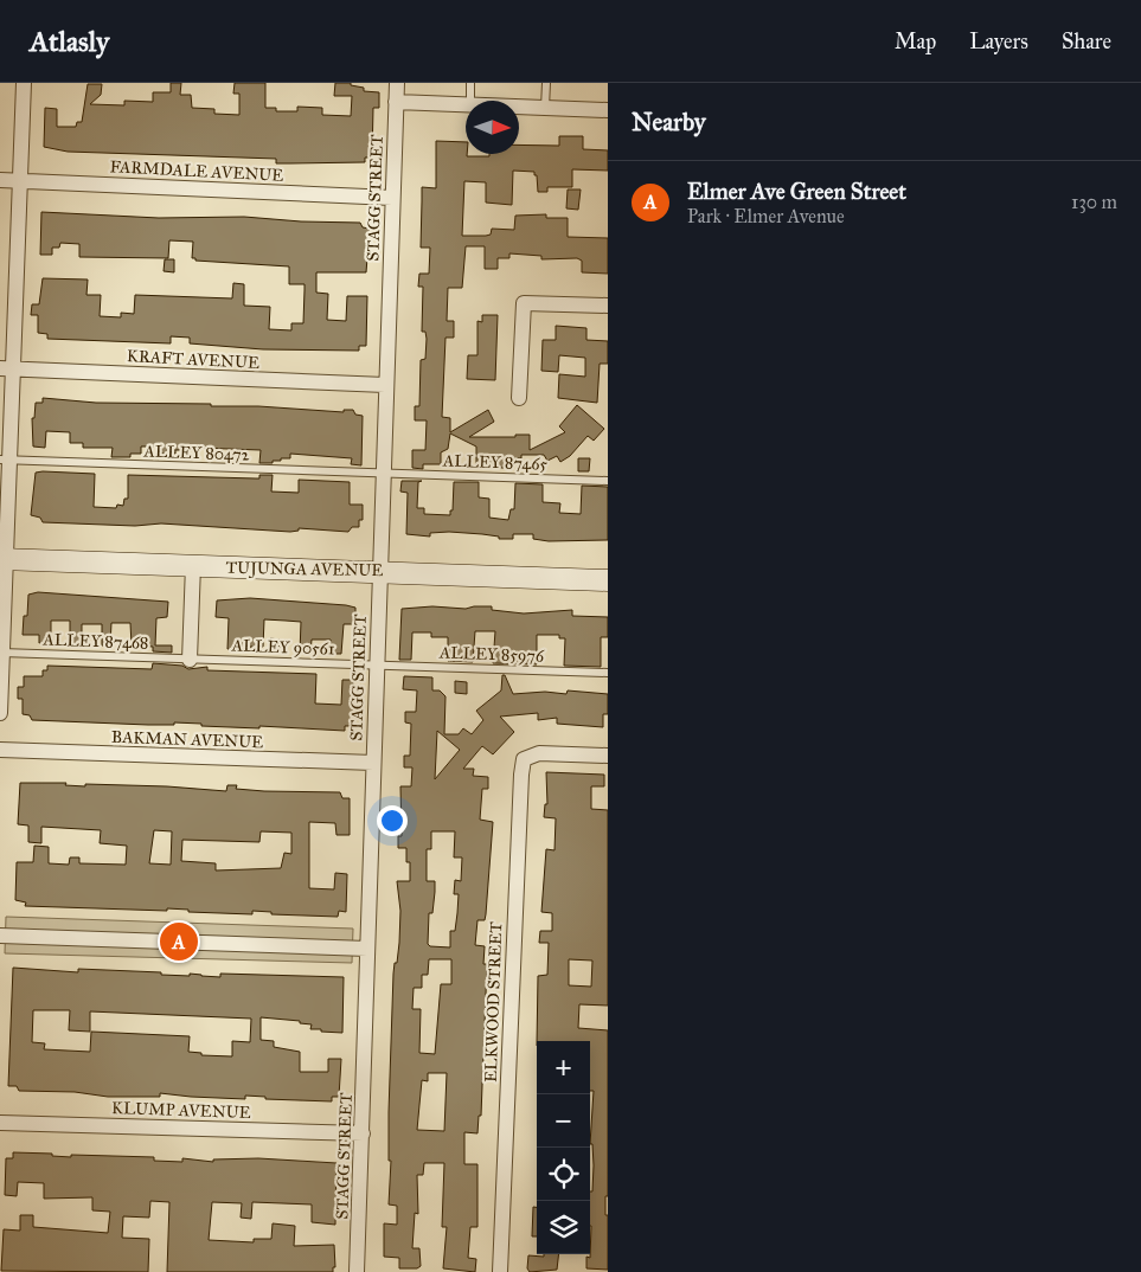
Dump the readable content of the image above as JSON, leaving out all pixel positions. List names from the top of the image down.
{
  "streets": {
    "street": [
      "FARMDALE AVENUE",
      "STAGG STREET",
      "KRAFT AVENUE",
      "TUJUNGA AVENUE",
      "BAKMAN AVENUE",
      "ELKWOOD STREET",
      "KLUMP AVENUE"
    ],
    "lane": [
      "ALLEY 80472",
      "ALLEY 87465",
      "ALLEY 87468",
      "ALLEY 90561",
      "ALLEY 85976"
    ]
  },
  "crossings": [
    ["FARMDALE AVENUE", "STAGG STREET"],
    ["STAGG STREET", "KRAFT AVENUE"],
    ["STAGG STREET", "ALLEY 80472"],
    ["STAGG STREET", "ALLEY 87465"],
    ["STAGG STREET", "TUJUNGA AVENUE"],
    ["STAGG STREET", "ALLEY 90561"],
    ["STAGG STREET", "ALLEY 85976"],
    ["STAGG STREET", "BAKMAN AVENUE"],
    ["STAGG STREET", "KLUMP AVENUE"],
    ["ALLEY 80472", "ALLEY 87465"],
    ["ALLEY 87468", "ALLEY 90561"],
    ["ALLEY 90561", "ALLEY 85976"]
  ],
  "north": "right",
  "page": {
    "header": "Atlasly",
    "nav": ["Map", "Layers", "Share"],
    "heading": "Nearby",
    "list": [
      {
        "mark": "A",
        "name": "Elmer Ave Green Street",
        "note": "Park · Elmer Avenue",
        "value": "130 m"
      }
    ],
    "pins": "A",
    "map_buttons": ["+", "−"]
  }
}
